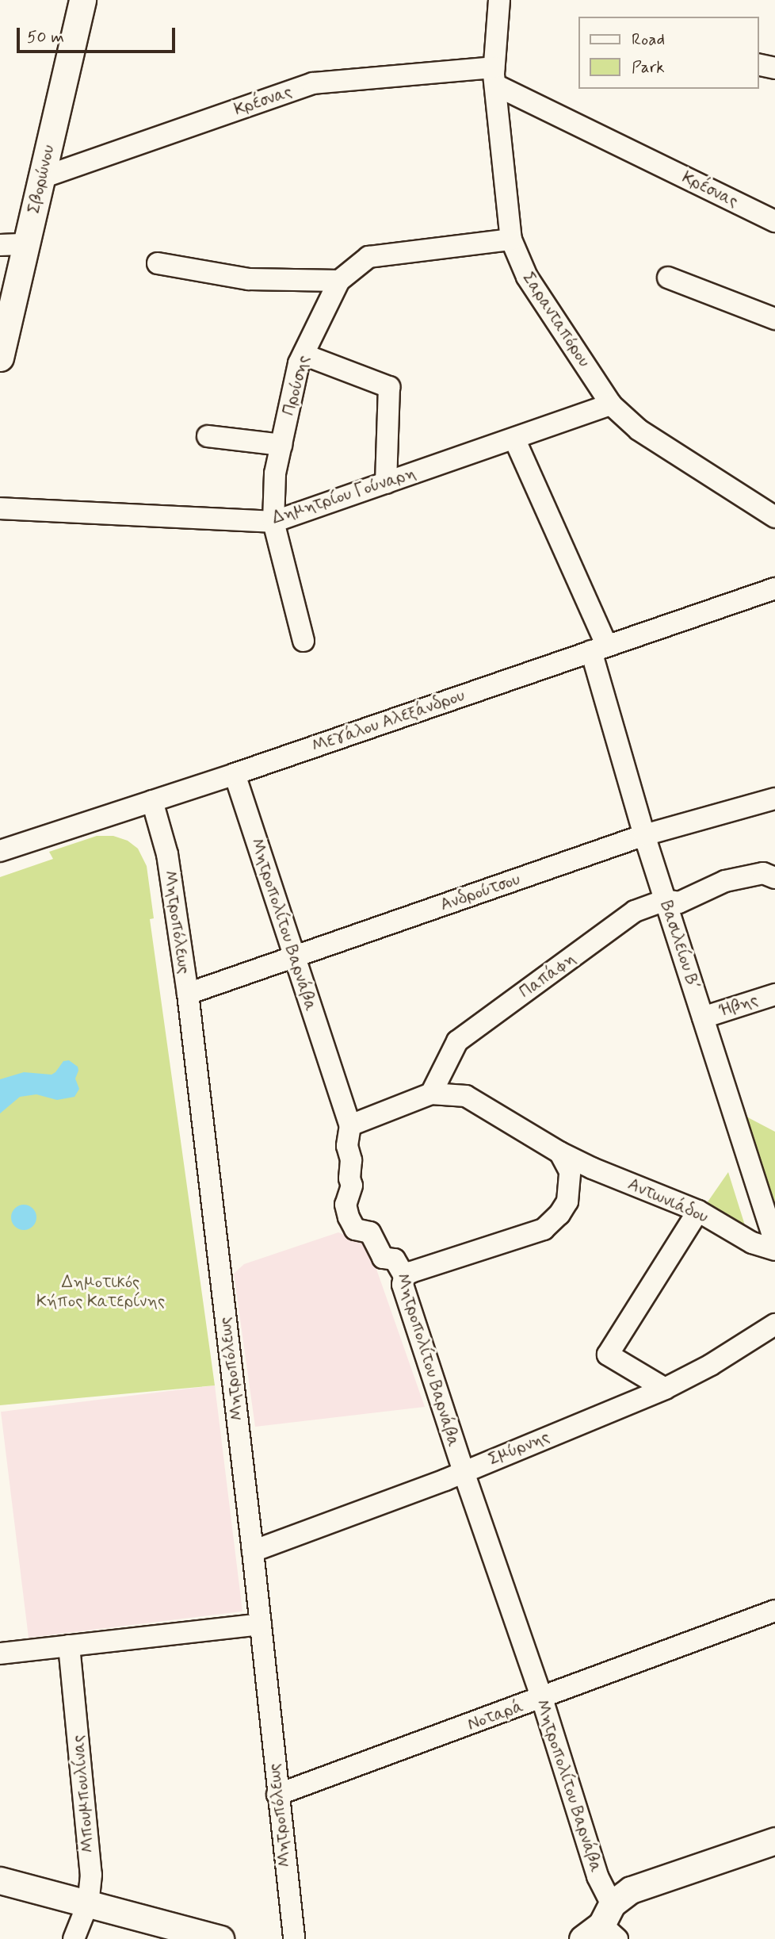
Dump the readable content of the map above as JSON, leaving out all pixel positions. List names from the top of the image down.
{
  "streets": {
    "main road": ["Σβορώνου"],
    "street": [
      "Κρέσνας",
      "Σαρανταπόρου",
      "Προύσης",
      "Δημητρίου Γούναρη",
      "Μεγάλου Αλεξάνδρου",
      "Ανδρούτσου",
      "Μητροπόλεως",
      "Μητροπολίτου Βαρνάβα",
      "Βασιλείου Β΄",
      "Παπάφη",
      "Ήβης",
      "Αντωνιάδου",
      "Σμύρνης",
      "Νοταρά",
      "Μπουμπουλίνας"
    ]
  },
  "crossings": [
    ["Κρέσνας", "Σβορώνου"],
    ["Κρέσνας", "Σαρανταπόρου"],
    ["Σαρανταπόρου", "Προύσης"],
    ["Σαρανταπόρου", "Δημητρίου Γούναρη"],
    ["Προύσης", "Δημητρίου Γούναρη"],
    ["Δημητρίου Γούναρη", "Βασιλείου Β΄"],
    ["Μεγάλου Αλεξάνδρου", "Μητροπόλεως"],
    ["Μεγάλου Αλεξάνδρου", "Μητροπολίτου Βαρνάβα"],
    ["Μεγάλου Αλεξάνδρου", "Βασιλείου Β΄"],
    ["Ανδρούτσου", "Μητροπόλεως"],
    ["Ανδρούτσου", "Μητροπολίτου Βαρνάβα"],
    ["Ανδρούτσου", "Βασιλείου Β΄"],
    ["Μητροπόλεως", "Σμύρνης"],
    ["Μητροπόλεως", "Νοταρά"],
    ["Μητροπολίτου Βαρνάβα", "Σμύρνης"],
    ["Μητροπολίτου Βαρνάβα", "Νοταρά"],
    ["Βασιλείου Β΄", "Παπάφη"],
    ["Βασιλείου Β΄", "Ήβης"],
    ["Παπάφη", "Αντωνιάδου"]
  ],
  "parks": ["Δημοτικός Κήπος Κατερίνης"],
  "legend": ["Road", "Park"],
  "scale_bar": "50 m"
}
